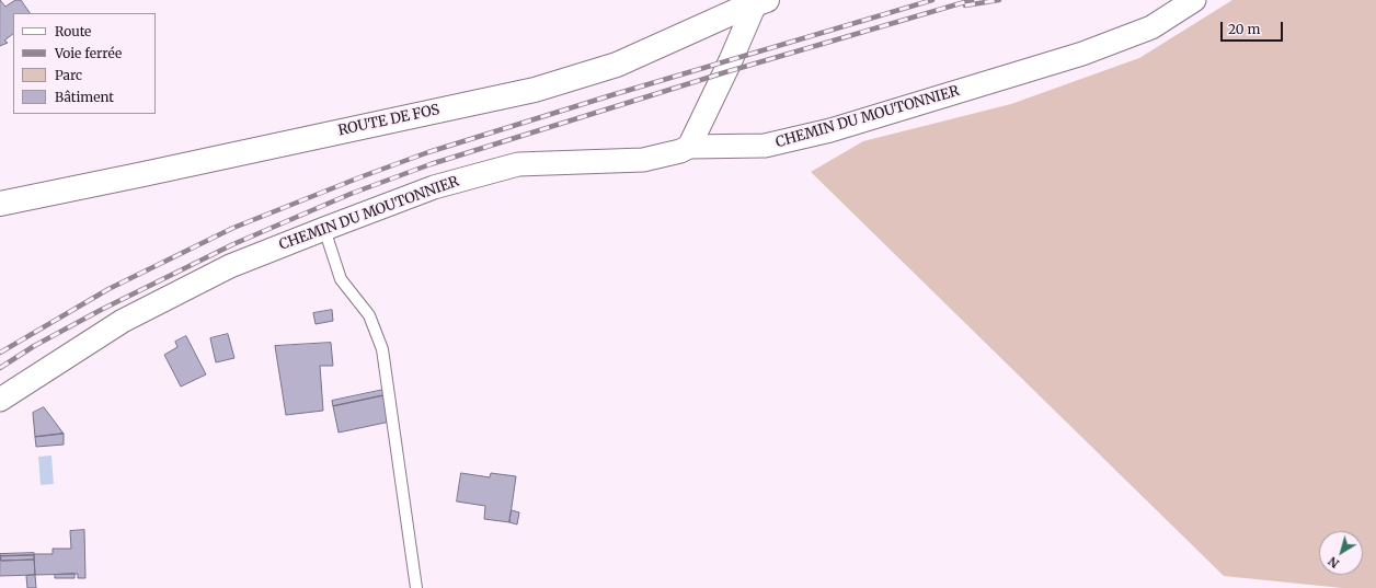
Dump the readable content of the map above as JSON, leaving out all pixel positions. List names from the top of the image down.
{
  "streets": {
    "main road": ["ROUTE DE FOS"],
    "street": ["CHEMIN DU MOUTONNIER"]
  },
  "legend": [
    "Route",
    "Voie ferrée",
    "Parc",
    "Bâtiment"
  ],
  "scale_bar": "20 m",
  "north": "bottom left"
}
